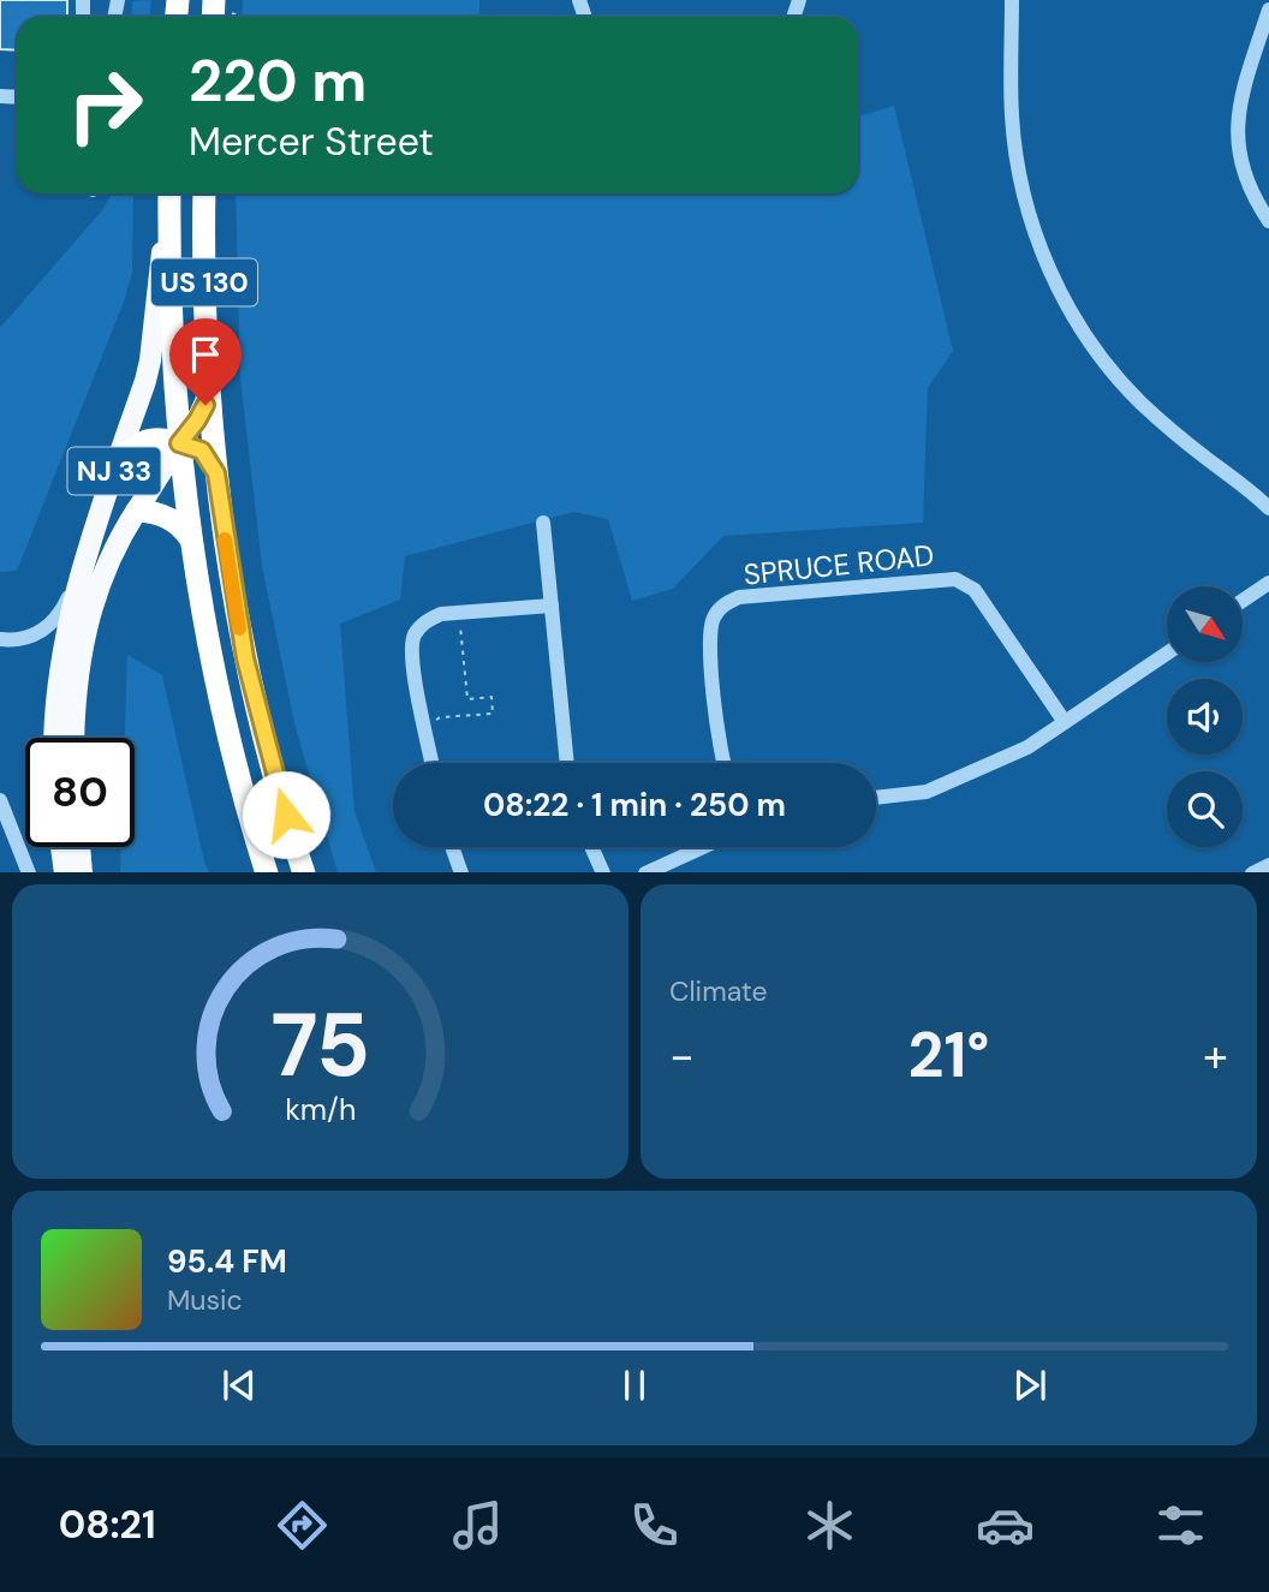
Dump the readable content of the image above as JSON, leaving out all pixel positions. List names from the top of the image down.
{
  "streets": {
    "highway": ["US 130"],
    "main road": ["NJ 33"],
    "street": ["SPRUCE ROAD"]
  },
  "crossings": [
    ["US 130", "NJ 33"]
  ],
  "north": "bottom right",
  "page": {
    "turn": ["220 m", "Mercer Street"],
    "limit": "80",
    "trip": "08:22 · 1 min · 250 m",
    "tile": "Climate",
    "heat": ["−", "21°", "+"],
    "song": ["95.4 FM", "Music"],
    "tabs": "08:21",
    "gauge": ["75", "km/h"]
  }
}
